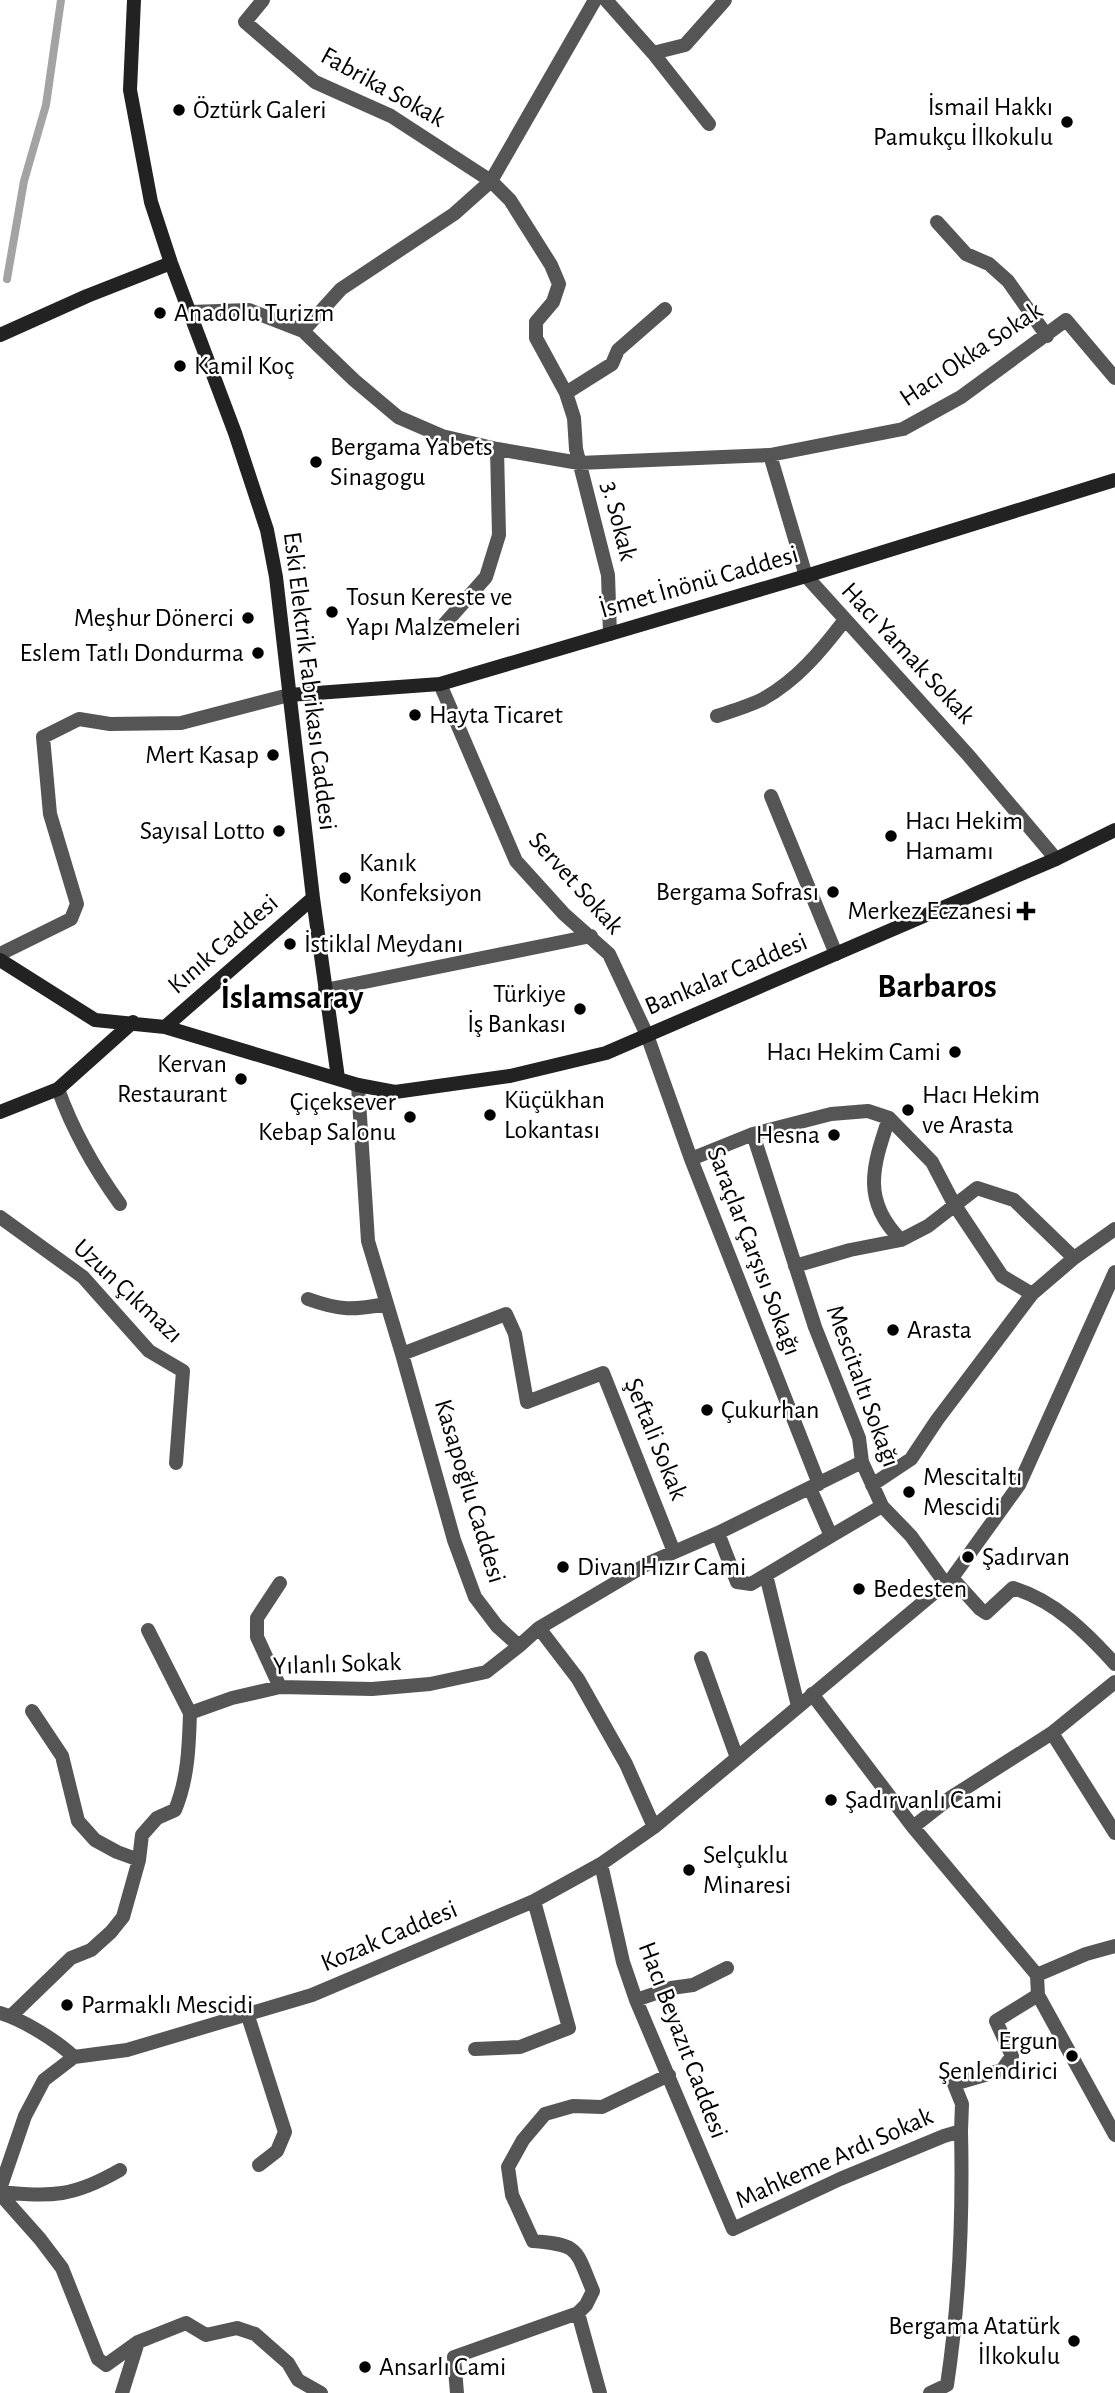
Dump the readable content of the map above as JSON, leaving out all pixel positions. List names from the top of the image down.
{
  "streets": {
    "main road": [
      "İsmet İnönü Caddesi",
      "Eski Elektrik Fabrikası Caddesi",
      "Kınık Caddesi",
      "Bankalar Caddesi"
    ],
    "street": [
      "Fabrika Sokak",
      "Hacı Okka Sokak",
      "3. Sokak",
      "Hacı Yamak Sokak",
      "Servet Sokak",
      "Saraçlar Çarşısı Sokağı",
      "Uzun Çıkmazı",
      "Mescitaltı Sokağı",
      "Şeftali Sokak",
      "Kasapoğlu Caddesi",
      "Yılanlı Sokak",
      "Kozak Caddesi",
      "Hacı Beyazıt Caddesi",
      "Mahkeme Ardı Sokak"
    ]
  },
  "crossings": [
    ["Fabrika Sokak", "3. Sokak"],
    ["Hacı Okka Sokak", "3. Sokak"],
    ["Hacı Okka Sokak", "Hacı Yamak Sokak"],
    ["3. Sokak", "İsmet İnönü Caddesi"],
    ["İsmet İnönü Caddesi", "Hacı Yamak Sokak"],
    ["İsmet İnönü Caddesi", "Eski Elektrik Fabrikası Caddesi"],
    ["İsmet İnönü Caddesi", "Servet Sokak"],
    ["Hacı Yamak Sokak", "Bankalar Caddesi"],
    ["Eski Elektrik Fabrikası Caddesi", "Kınık Caddesi"],
    ["Eski Elektrik Fabrikası Caddesi", "Bankalar Caddesi"],
    ["Servet Sokak", "Bankalar Caddesi"],
    ["Servet Sokak", "Saraçlar Çarşısı Sokağı"],
    ["Kınık Caddesi", "Bankalar Caddesi"],
    ["Bankalar Caddesi", "Saraçlar Çarşısı Sokağı"],
    ["Bankalar Caddesi", "Kasapoğlu Caddesi"],
    ["Mescitaltı Sokağı", "Kozak Caddesi"],
    ["Şeftali Sokak", "Kasapoğlu Caddesi"],
    ["Kasapoğlu Caddesi", "Yılanlı Sokak"],
    ["Kozak Caddesi", "Hacı Beyazıt Caddesi"],
    ["Hacı Beyazıt Caddesi", "Mahkeme Ardı Sokak"]
  ],
  "districts": ["Barbaros", "İslamsaray"],
  "places": {
    "other": [
      "Öztürk Galeri",
      "İsmail Hakkı Pamukçu İlkokulu",
      "Anadolu Turizm",
      "Kamil Koç",
      "Bergama Yabets Sinagogu",
      "Tosun Kereste ve Yapı Malzemeleri",
      "Meşhur Dönerci",
      "Eslem Tatlı Dondurma",
      "Hayta Ticaret",
      "Mert Kasap",
      "Sayısal Lotto",
      "Hacı Hekim Hamamı",
      "Kanık Konfeksiyon",
      "Bergama Sofrası",
      "İstiklal Meydanı",
      "Türkiye İş Bankası",
      "Hacı Hekim Cami",
      "Kervan Restaurant",
      "Hacı Hekim ve Arasta",
      "Küçükhan Lokantası",
      "Çiçeksever Kebap Salonu",
      "Hesna",
      "Arasta",
      "Çukurhan",
      "Mescitaltı Mescidi",
      "Şadırvan",
      "Divan Hızır Cami",
      "Bedesten",
      "Şadırvanlı Cami",
      "Selçuklu Minaresi",
      "Parmaklı Mescidi",
      "Ergun Şenlendirici",
      "Bergama Atatürk İlkokulu",
      "Ansarlı Cami"
    ],
    "health": ["Merkez Eczanesi"]
  }
}
